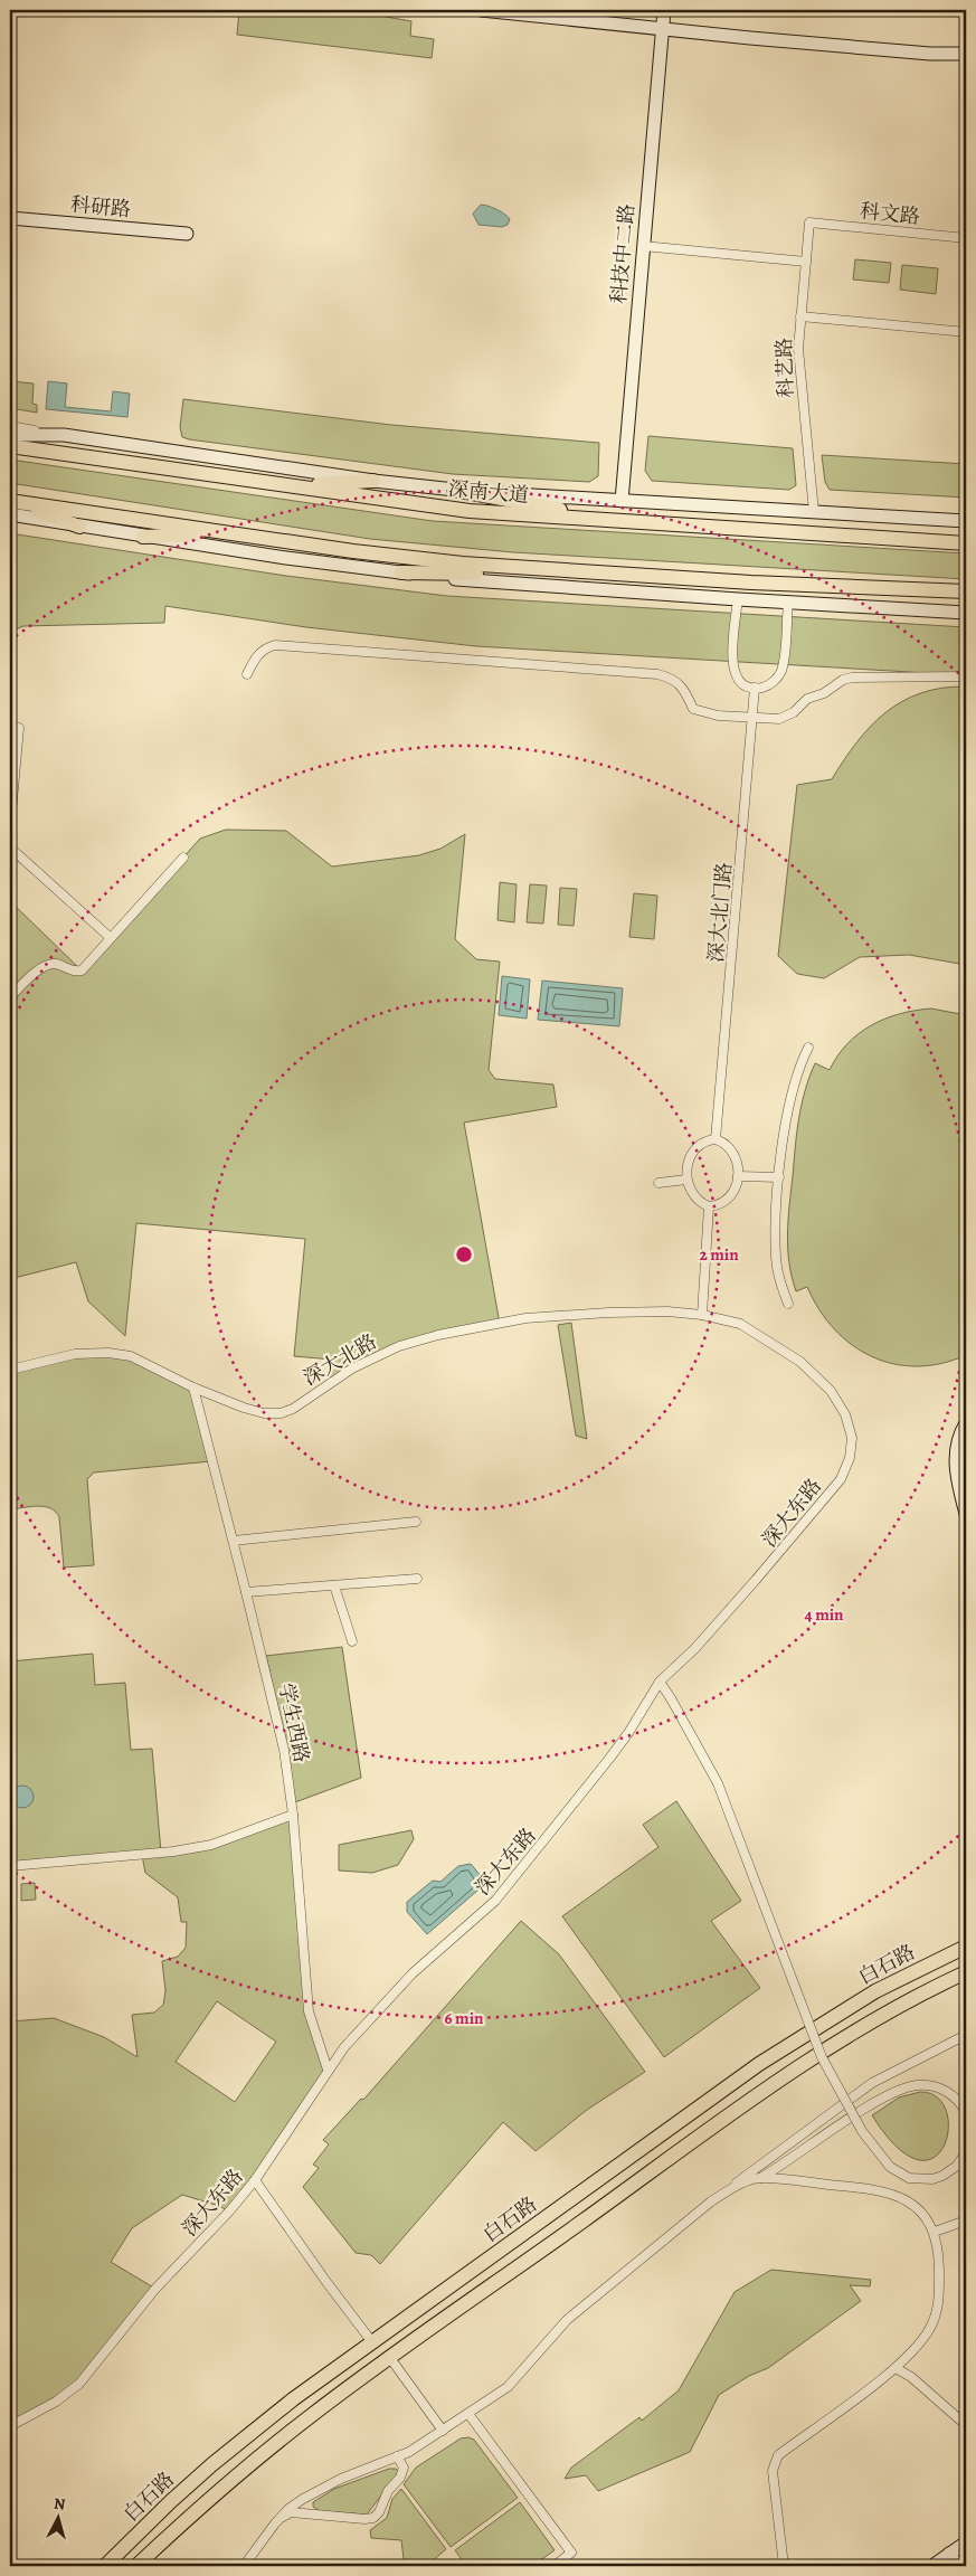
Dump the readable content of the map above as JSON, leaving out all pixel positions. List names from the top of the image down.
{
  "streets": {
    "main road": [
      "科研路",
      "科技中二路",
      "深南大道",
      "白石路"
    ],
    "street": [
      "科文路",
      "科艺路",
      "深大北门路",
      "深大北路",
      "深大东路",
      "学生西路"
    ]
  },
  "crossings": [
    ["科文路", "科艺路"],
    ["深大北路", "深大东路"],
    ["深大北路", "学生西路"],
    ["深大东路", "学生西路"]
  ],
  "north": "top",
  "rings": ["2 min", "4 min", "6 min"]
}
